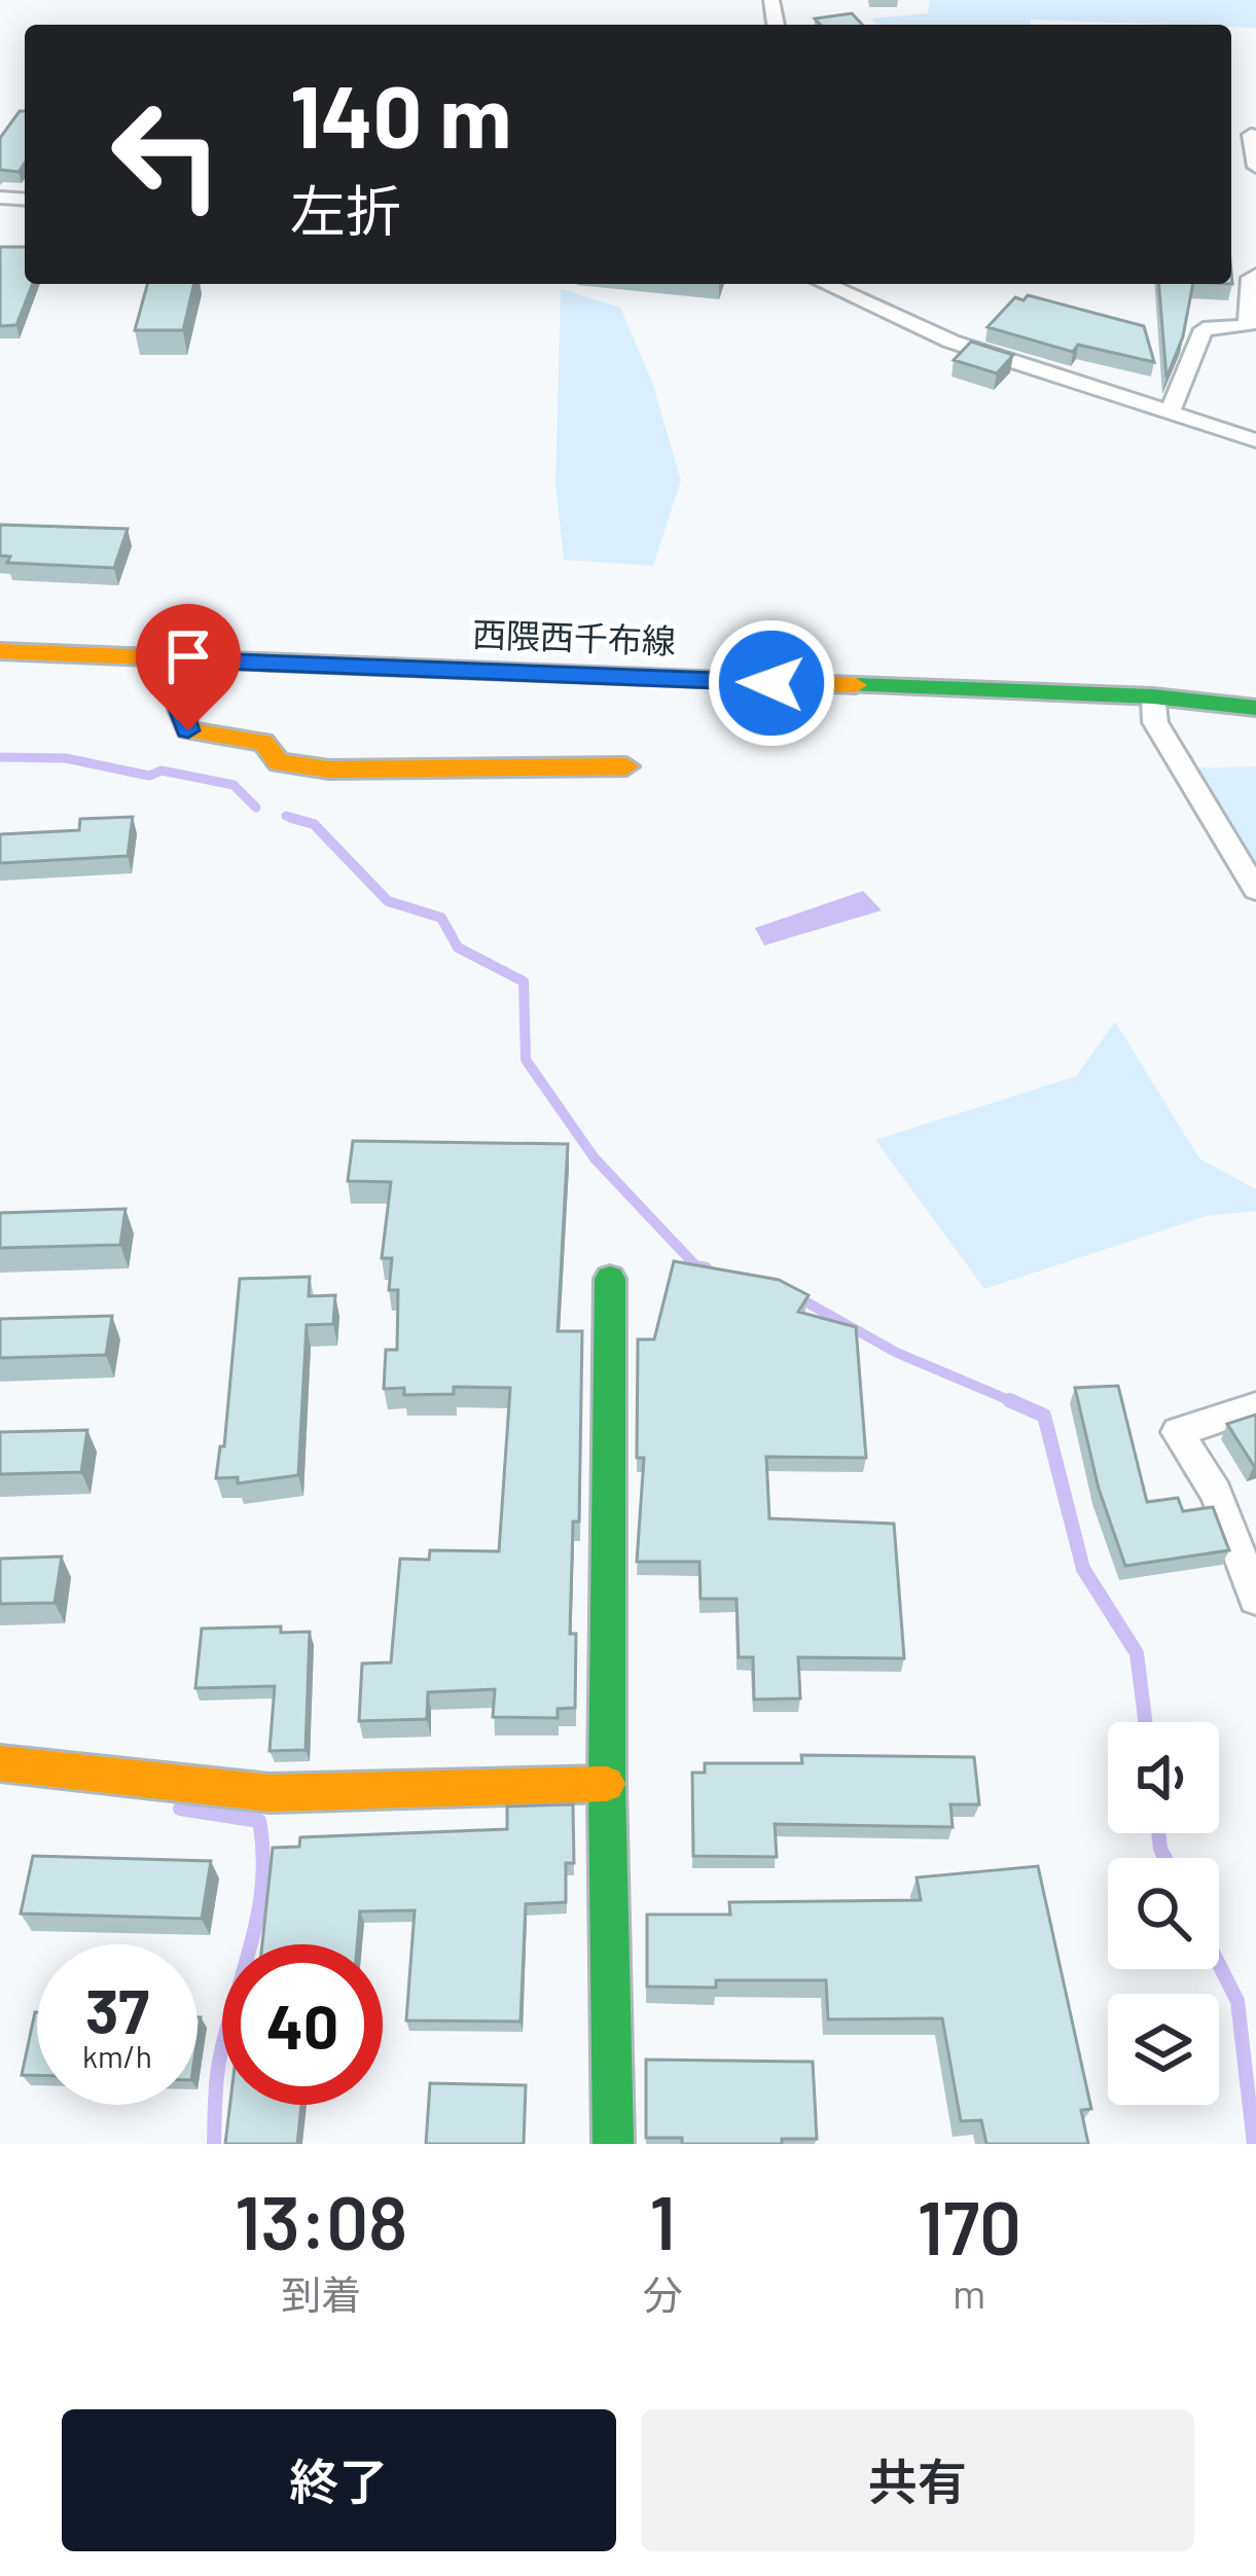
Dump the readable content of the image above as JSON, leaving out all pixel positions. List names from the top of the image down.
{
  "streets": {
    "street": ["西隈西千布線"]
  },
  "page": {
    "turn": ["140 m", "左折"],
    "speed": "37 km/h",
    "limit": "40",
    "eta": [
      "13:08",
      "到着",
      "1",
      "分",
      "170",
      "m"
    ],
    "buttons": ["終了", "共有"]
  }
}
